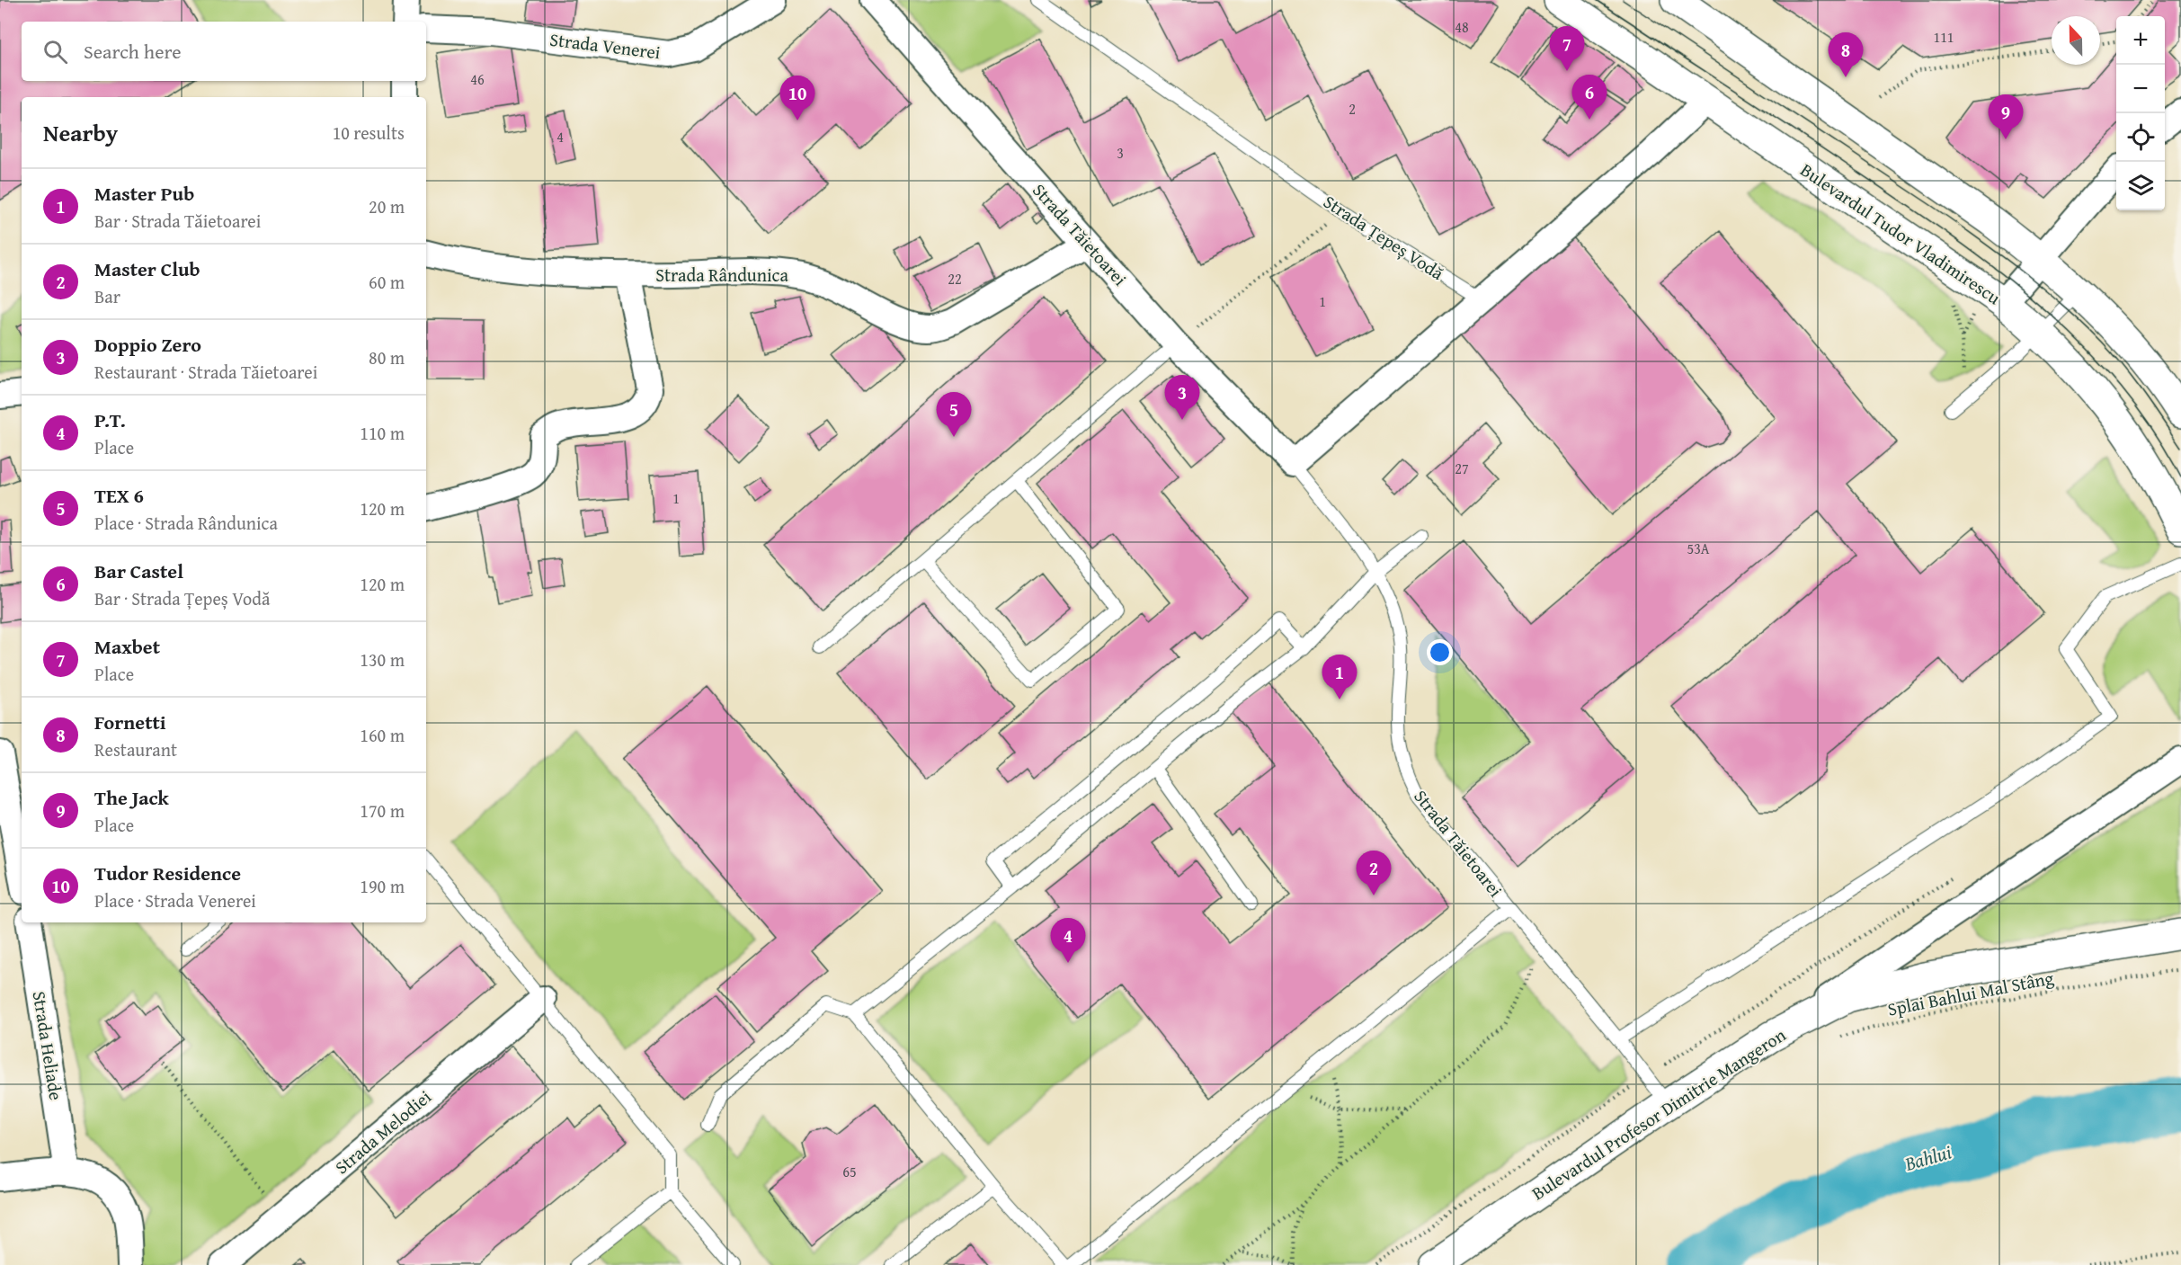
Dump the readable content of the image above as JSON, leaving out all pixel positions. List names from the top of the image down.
{
  "streets": {
    "main road": ["Bulevardul Tudor Vladimirescu", "Bulevardul Profesor Dimitrie Mangeron"],
    "street": [
      "Strada Venerei",
      "Strada Tăietoarei",
      "Strada Rândunica",
      "Strada Heliade",
      "Strada Melodiei"
    ],
    "lane": ["Strada Țepeș Vodă"],
    "path": ["Splai Bahlui Mal Stâng"]
  },
  "crossings": [
    ["Strada Tăietoarei", "Strada Rândunica"],
    ["Strada Tăietoarei", "Bulevardul Profesor Dimitrie Mangeron"]
  ],
  "water": ["Bahlui"],
  "house_numbers": [
    "48",
    "111",
    "46",
    "2",
    "4",
    "3",
    "22",
    "1",
    "27",
    "1",
    "53A",
    "65"
  ],
  "north": "top",
  "page": {
    "map_buttons": ["+", "−"],
    "search": "Search here",
    "pins": [
      "7",
      "8",
      "6",
      "10",
      "9",
      "3",
      "5",
      "1",
      "2",
      "4"
    ],
    "heading": ["Nearby", "10 results"],
    "list": [
      {
        "mark": "1",
        "name": "Master Pub",
        "note": "Bar · Strada Tăietoarei",
        "value": "20 m"
      },
      {
        "mark": "2",
        "name": "Master Club",
        "note": "Bar",
        "value": "60 m"
      },
      {
        "mark": "3",
        "name": "Doppio Zero",
        "note": "Restaurant · Strada Tăietoarei",
        "value": "80 m"
      },
      {
        "mark": "4",
        "name": "P.T.",
        "note": "Place",
        "value": "110 m"
      },
      {
        "mark": "5",
        "name": "TEX 6",
        "note": "Place · Strada Rândunica",
        "value": "120 m"
      },
      {
        "mark": "6",
        "name": "Bar Castel",
        "note": "Bar · Strada Țepeș Vodă",
        "value": "120 m"
      },
      {
        "mark": "7",
        "name": "Maxbet",
        "note": "Place",
        "value": "130 m"
      },
      {
        "mark": "8",
        "name": "Fornetti",
        "note": "Restaurant",
        "value": "160 m"
      },
      {
        "mark": "9",
        "name": "The Jack",
        "note": "Place",
        "value": "170 m"
      },
      {
        "mark": "10",
        "name": "Tudor Residence",
        "note": "Place · Strada Venerei",
        "value": "190 m"
      }
    ]
  }
}
